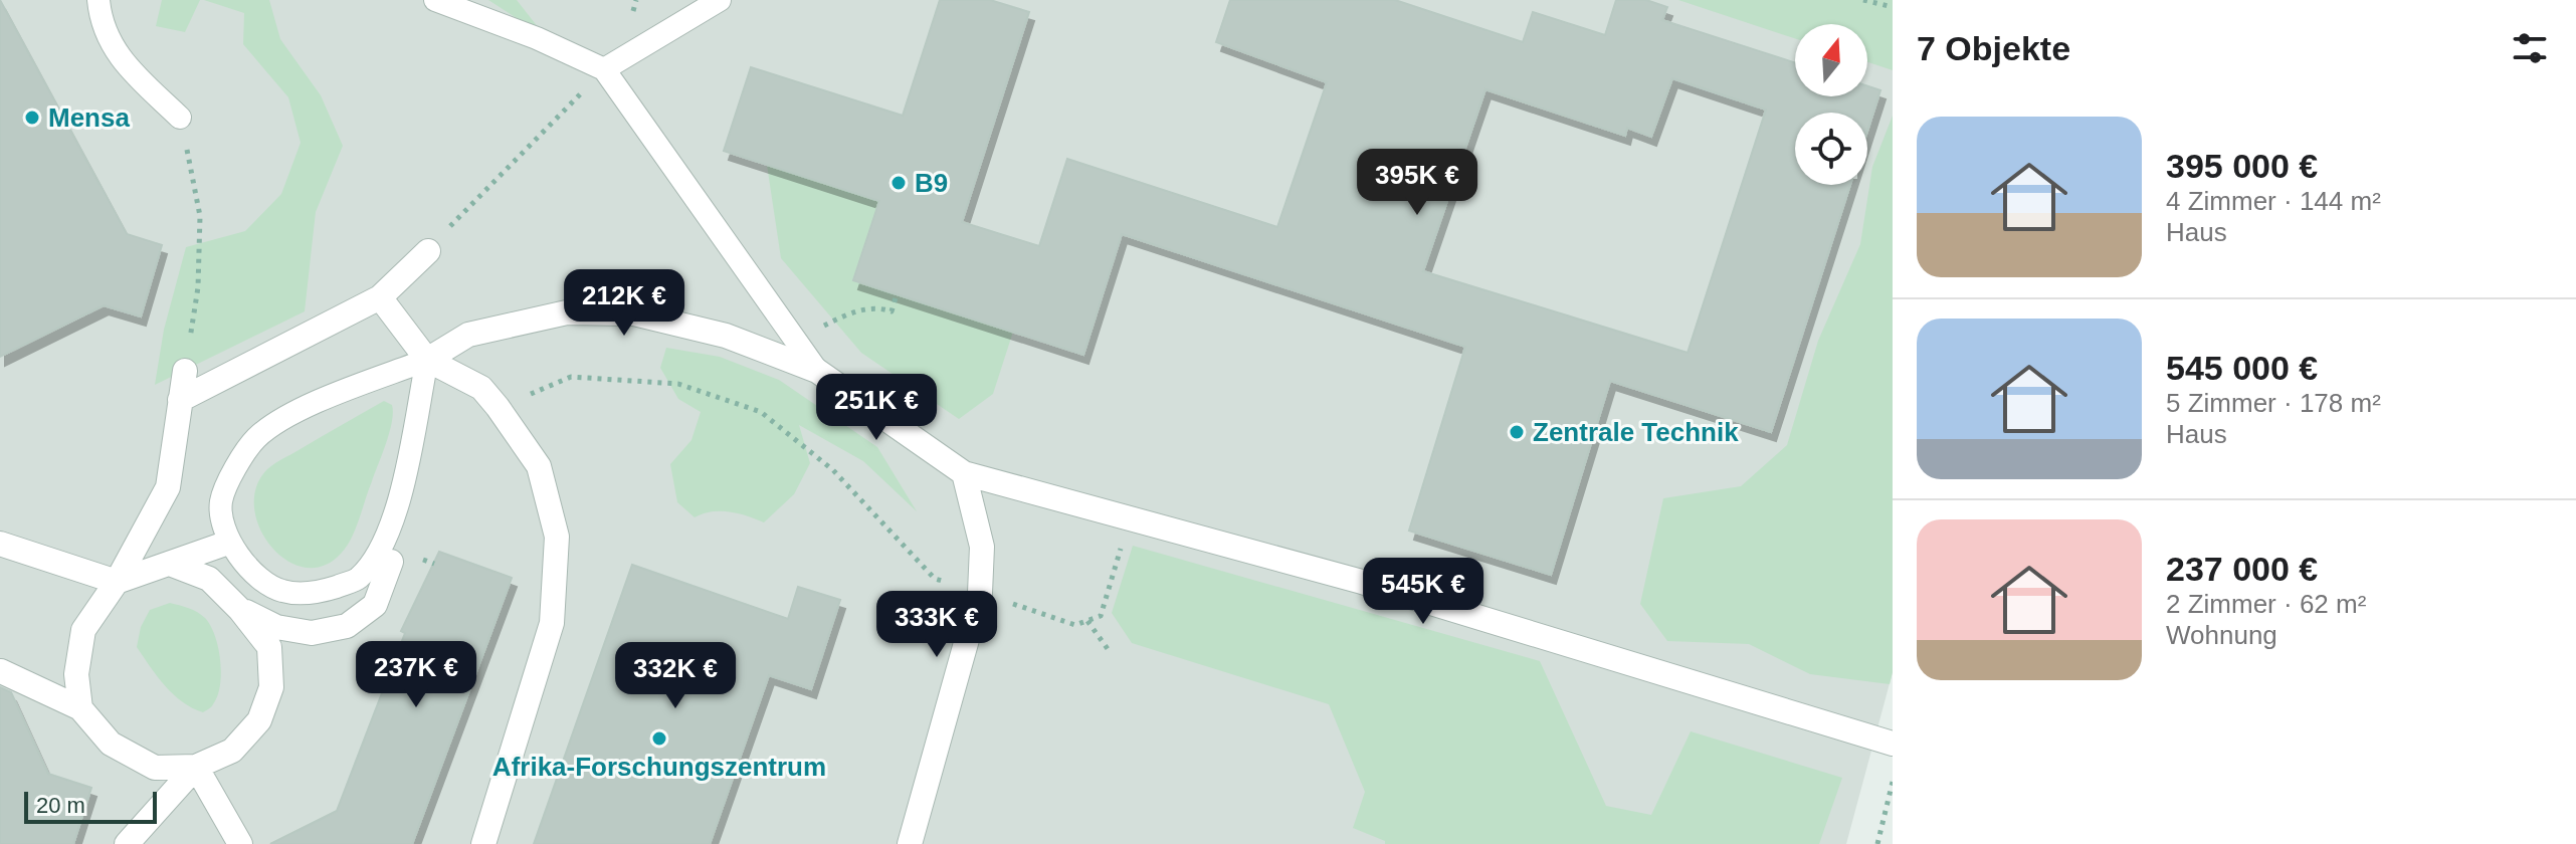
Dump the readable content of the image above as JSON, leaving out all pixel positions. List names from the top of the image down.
{
  "places": [
    "Mensa",
    "B9",
    "Zentrale Technik",
    "Afrika-Forschungszentrum"
  ],
  "scale_bar": "20 m",
  "north": "top",
  "page": {
    "heading": "7 Objekte",
    "list": [
      {
        "name": "395 000 €",
        "note": "4 Zimmer · 144 m² · Haus"
      },
      {
        "name": "545 000 €",
        "note": "5 Zimmer · 178 m² · Haus"
      },
      {
        "name": "237 000 €",
        "note": "2 Zimmer · 62 m² · Wohnung"
      }
    ],
    "price": [
      "395K €",
      "212K €",
      "251K €",
      "545K €",
      "333K €",
      "237K €",
      "332K €"
    ],
    "scale": "20 m"
  }
}
